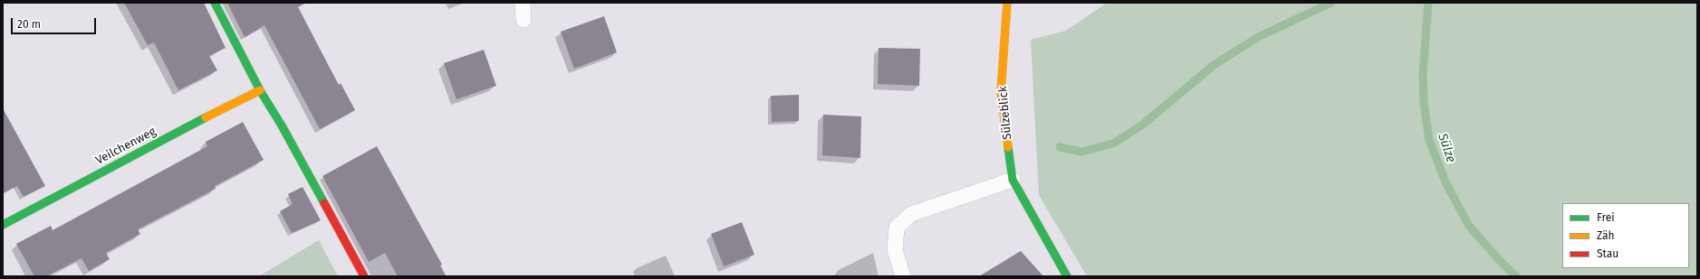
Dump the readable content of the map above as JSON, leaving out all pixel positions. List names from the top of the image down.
{
  "streets": {
    "street": ["Sülzeblick", "Veilchenweg"]
  },
  "water": ["Sülze"],
  "legend": ["Frei", "Zäh", "Stau"],
  "scale_bar": "20 m"
}
